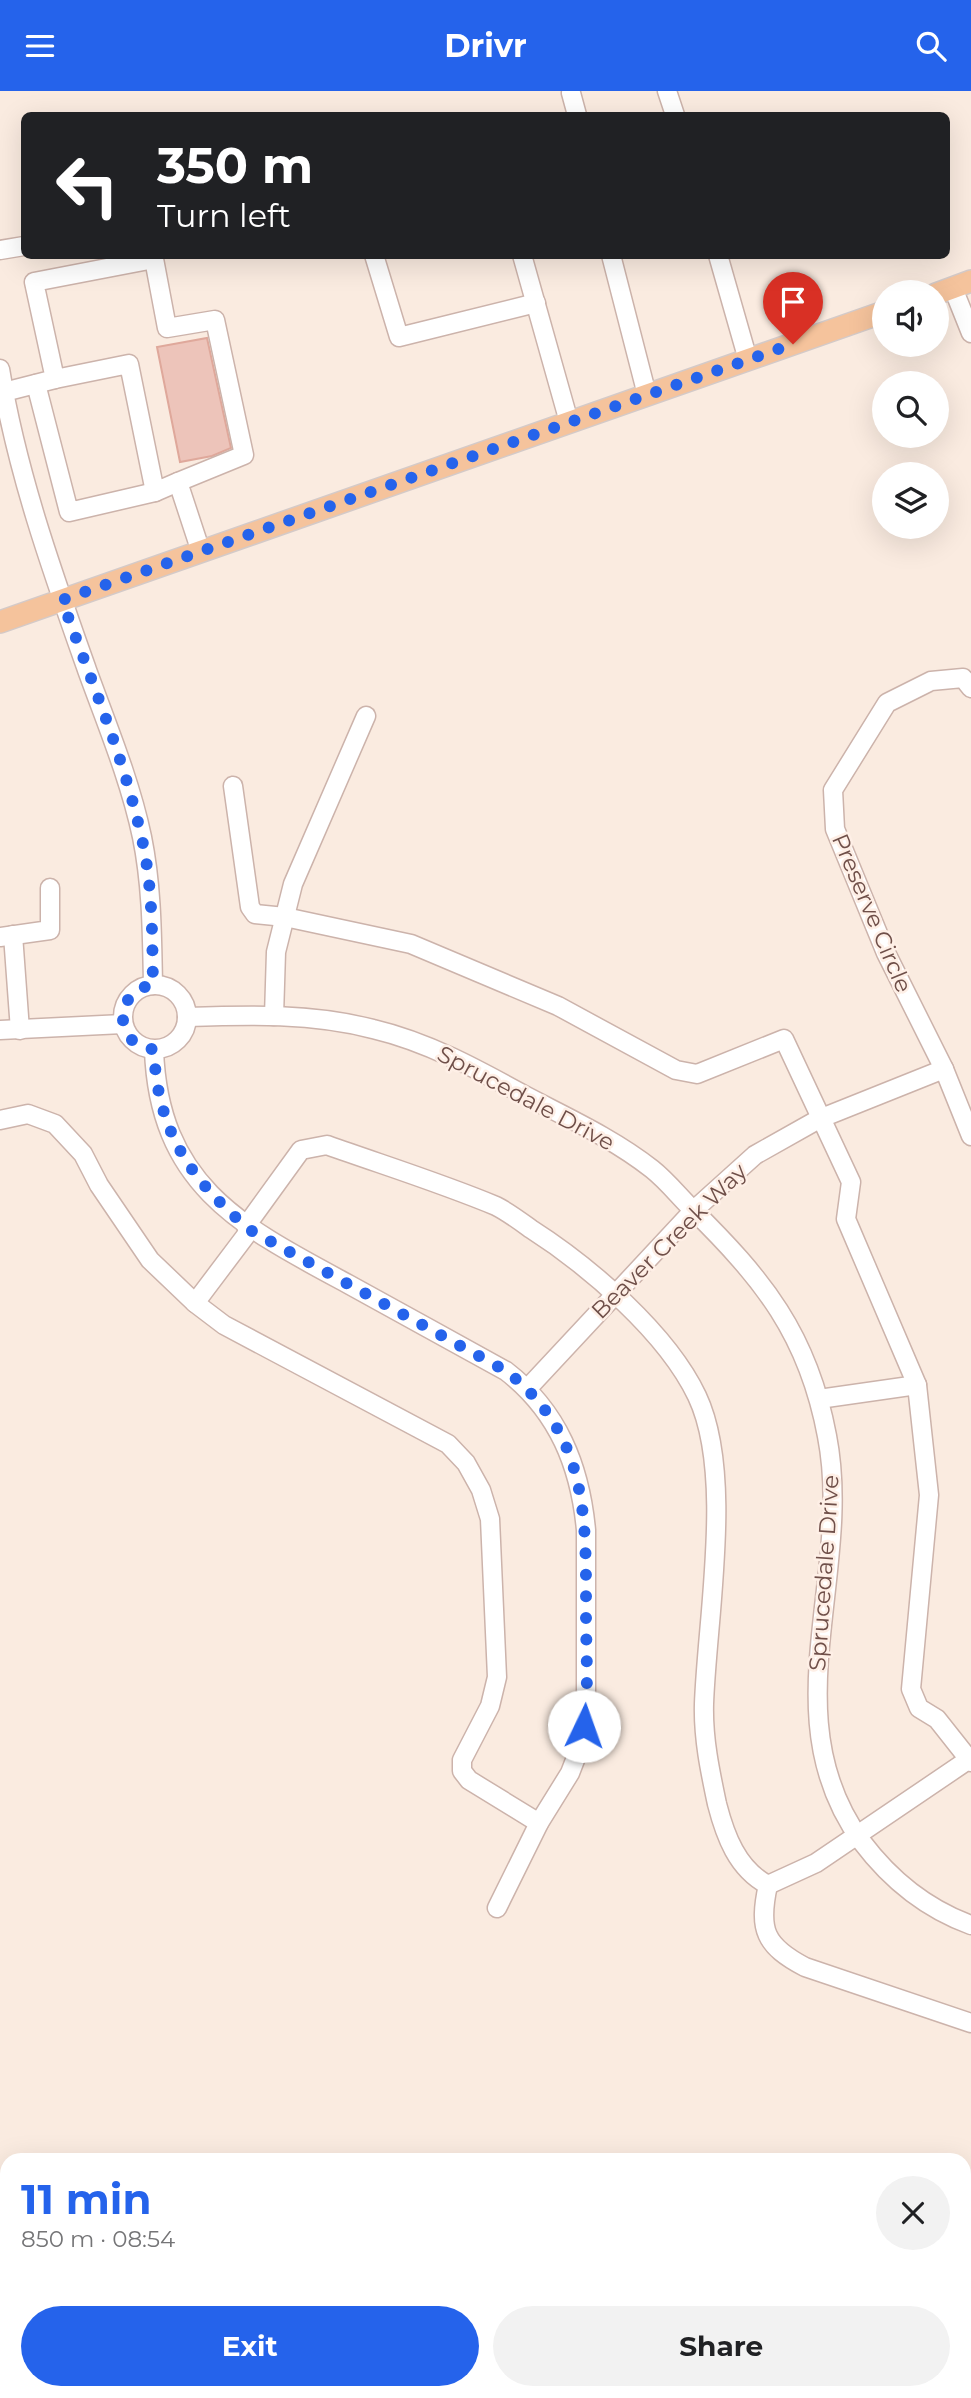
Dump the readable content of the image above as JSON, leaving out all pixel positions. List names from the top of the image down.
{
  "streets": {
    "street": ["Preserve Circle", "Sprucedale Drive", "Beaver Creek Way"]
  },
  "crossings": [
    ["Preserve Circle", "Beaver Creek Way"],
    ["Sprucedale Drive", "Beaver Creek Way"]
  ],
  "page": {
    "header": "Drivr",
    "turn": ["350 m", "Turn left"],
    "heading": ["11 min", "850 m · 08:54"],
    "buttons": ["Exit", "Share"]
  }
}
